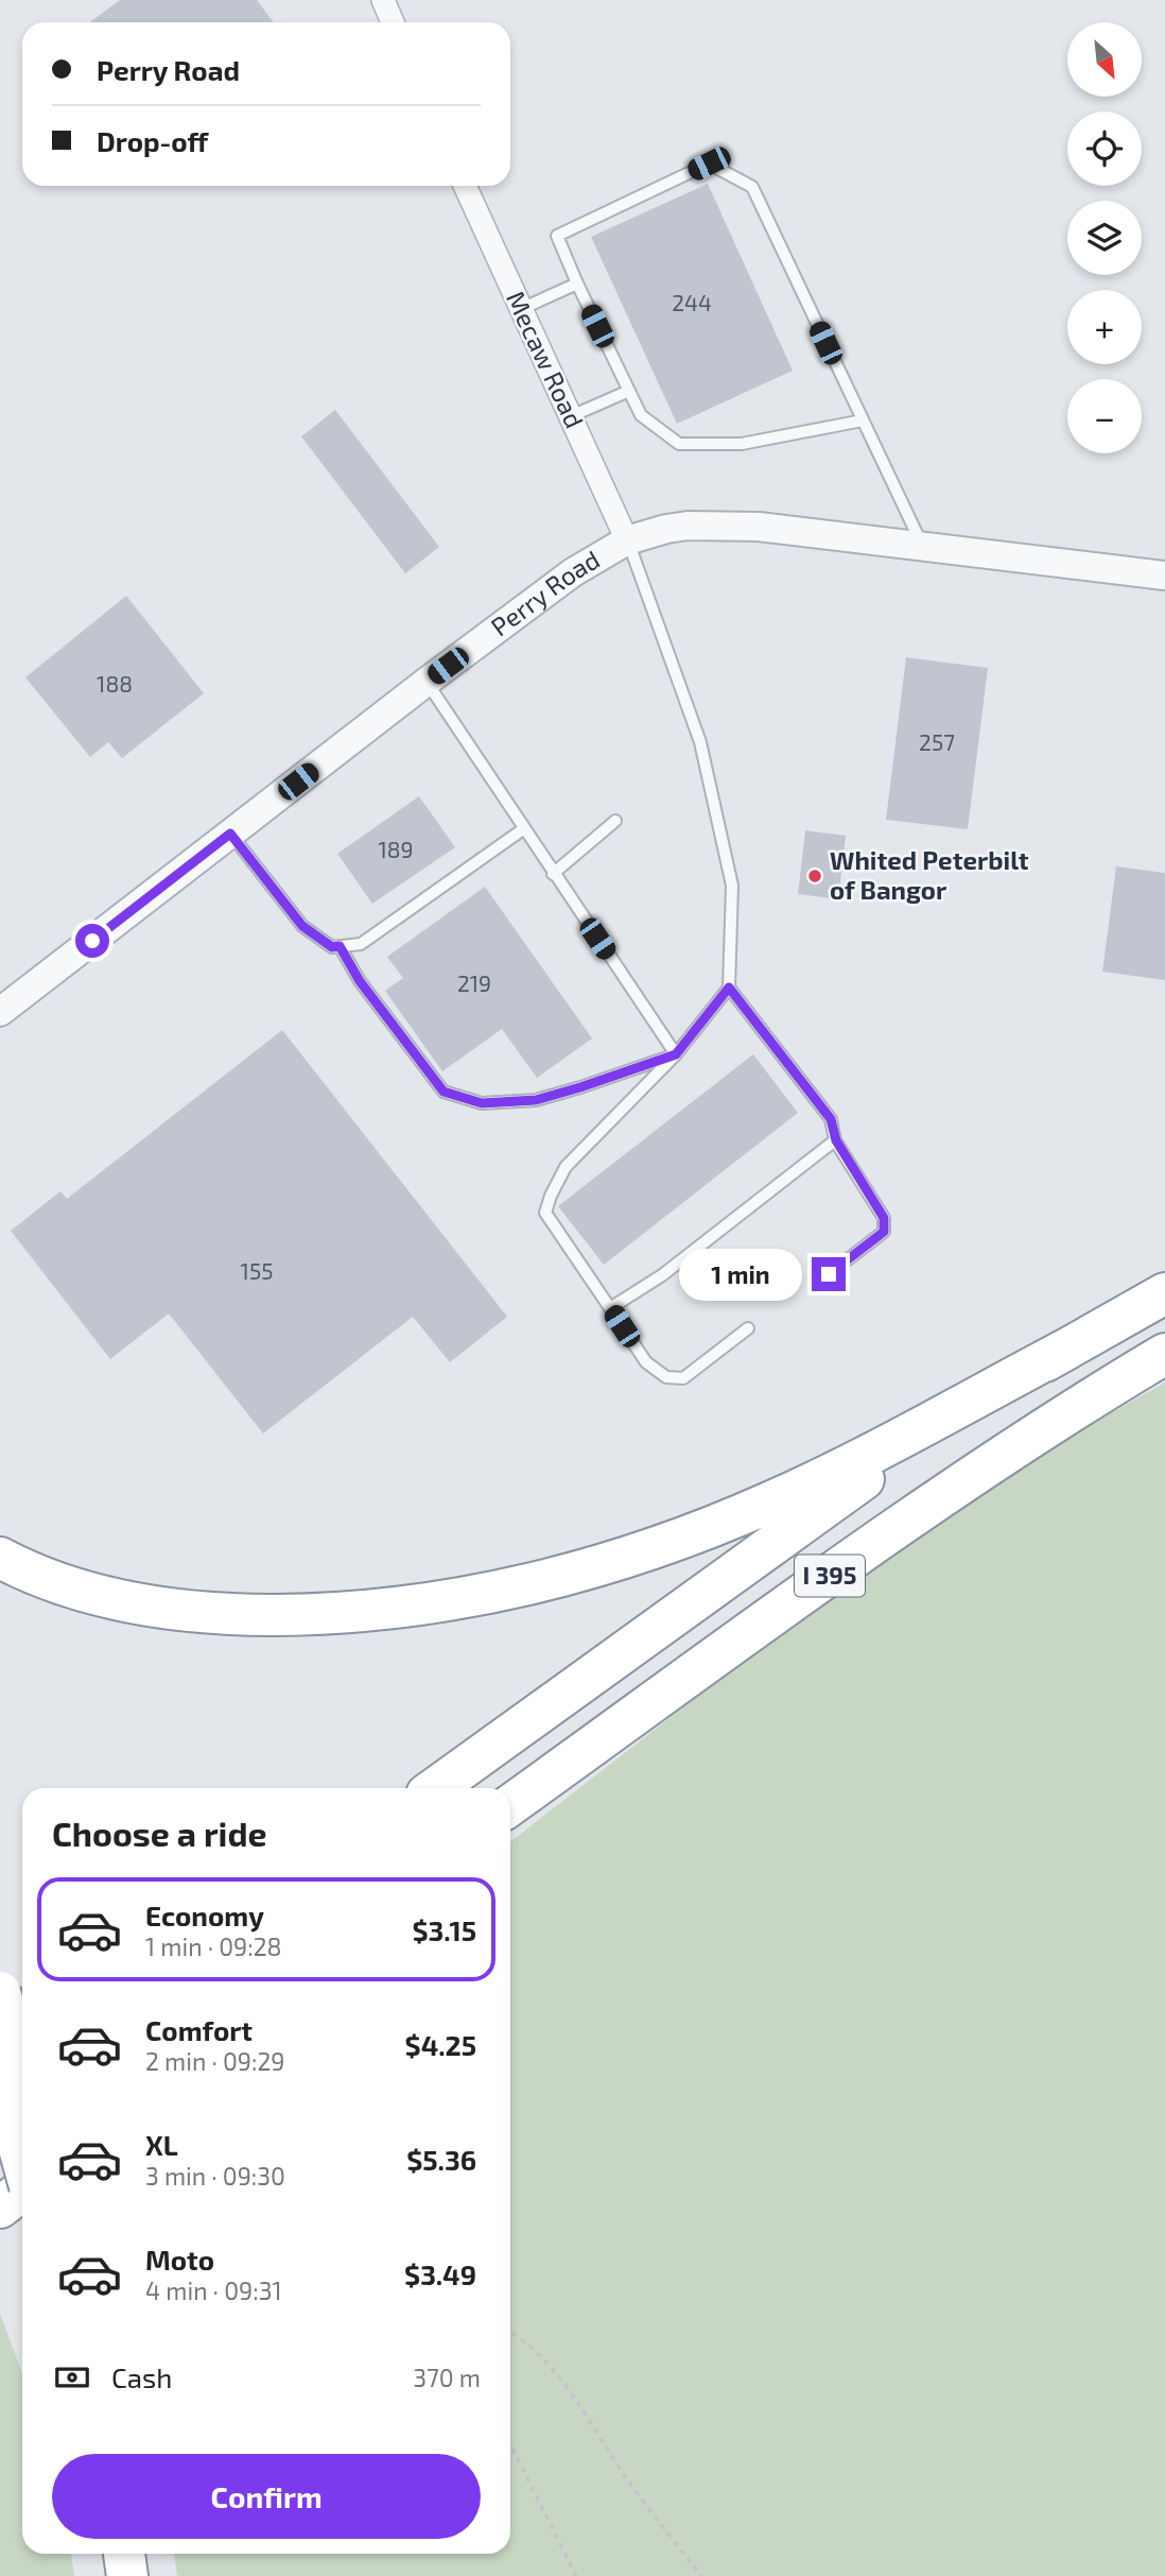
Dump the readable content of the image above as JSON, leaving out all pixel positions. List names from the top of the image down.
{
  "streets": {
    "highway": ["I 395"],
    "street": ["Mecaw Road", "Perry Road"]
  },
  "crossings": [
    ["Mecaw Road", "Perry Road"]
  ],
  "places": ["Whited Peterbilt of Bangor"],
  "house_numbers": [
    "244",
    "188",
    "257",
    "189",
    "219",
    "155"
  ],
  "north": "bottom right",
  "page": {
    "map_buttons": ["+", "−"],
    "banner": ["Perry Road", "Drop-off"],
    "bubble": "1 min",
    "heading": "Choose a ride",
    "list": [
      {
        "name": "Economy",
        "note": "1 min · 09:28",
        "value": "$3.15"
      },
      {
        "name": "Comfort",
        "note": "2 min · 09:29",
        "value": "$4.25"
      },
      {
        "name": "XL",
        "note": "3 min · 09:30",
        "value": "$5.36"
      },
      {
        "name": "Moto",
        "note": "4 min · 09:31",
        "value": "$3.49"
      }
    ],
    "pay": ["Cash", "370 m"],
    "buttons": "Confirm"
  }
}
